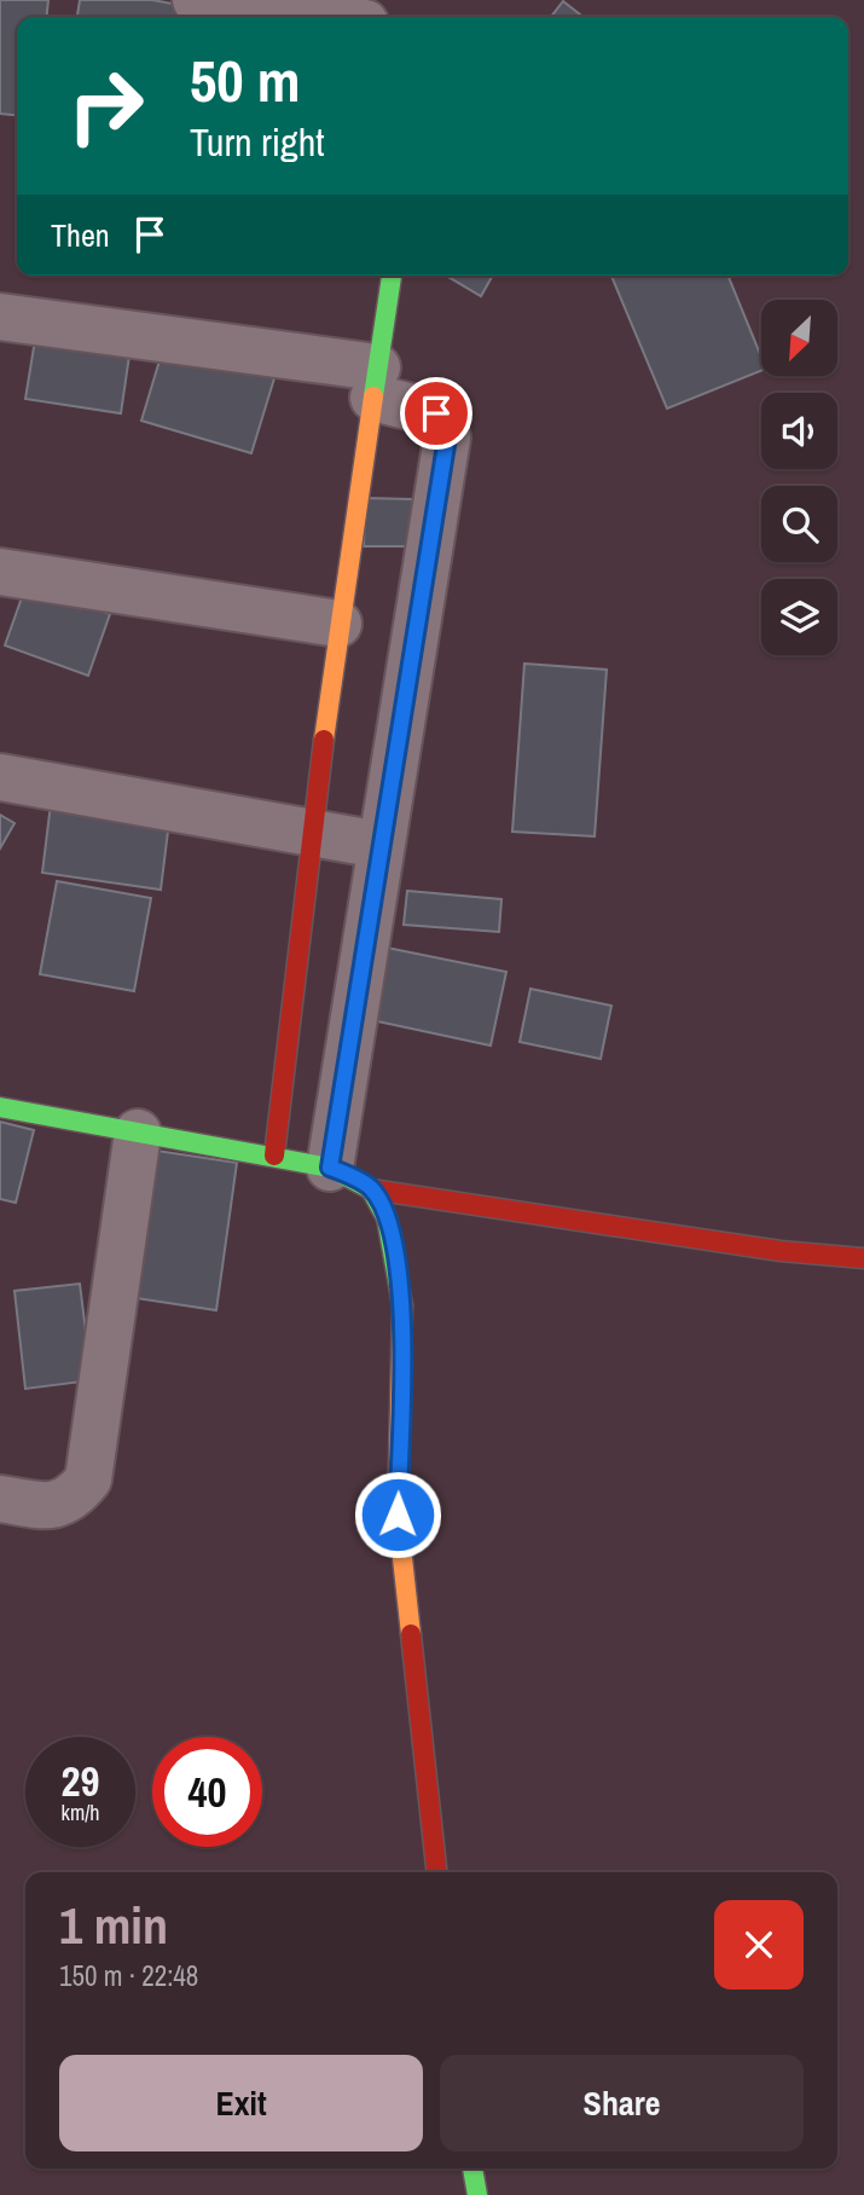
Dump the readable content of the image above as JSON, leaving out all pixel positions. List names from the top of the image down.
{
  "north": "bottom left",
  "page": {
    "turn": ["50 m", "Turn right"],
    "then": "Then",
    "speed": "29 km/h",
    "limit": "40",
    "heading": ["1 min", "150 m · 22:48"],
    "buttons": ["Exit", "Share"]
  }
}
